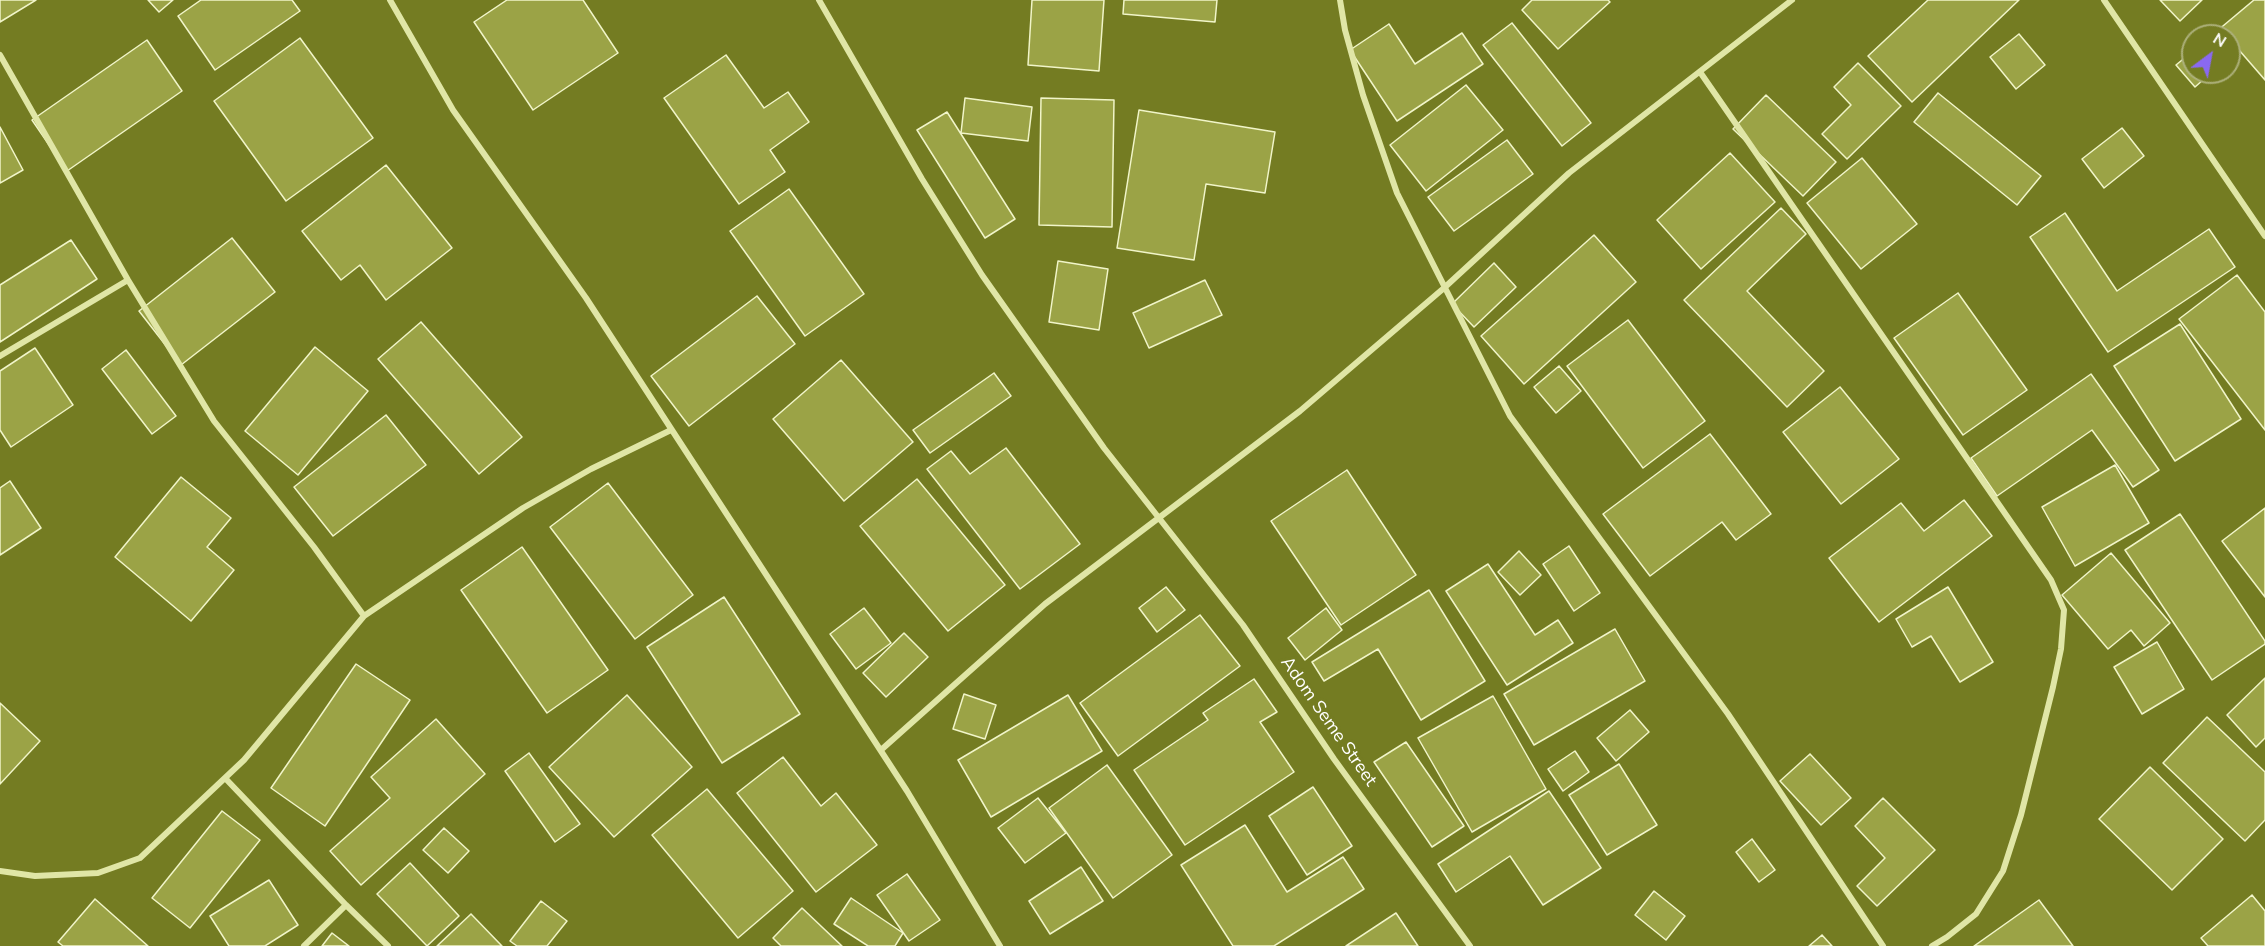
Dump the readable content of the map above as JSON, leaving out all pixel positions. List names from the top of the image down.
{
  "streets": {
    "street": ["Adom Seme Street"]
  },
  "north": "top right"
}
